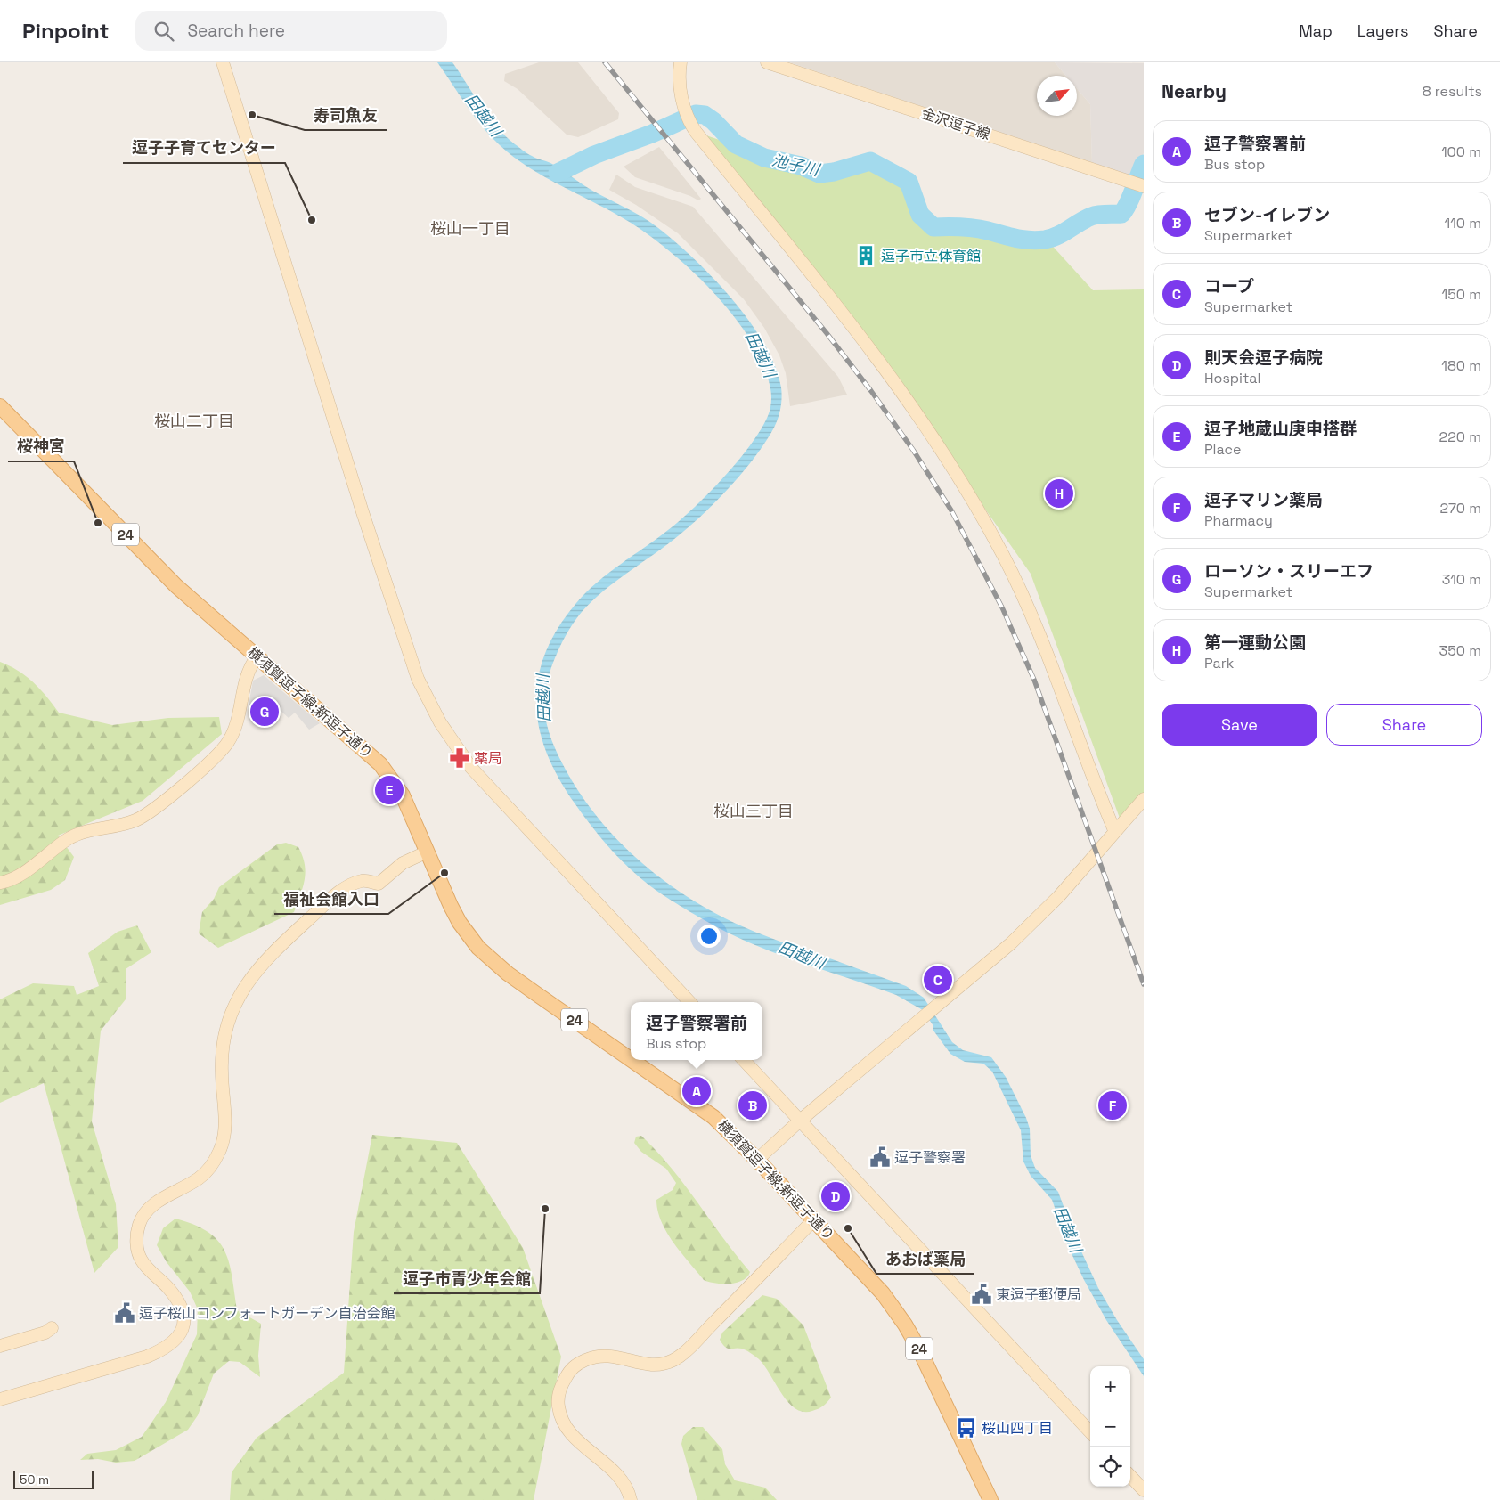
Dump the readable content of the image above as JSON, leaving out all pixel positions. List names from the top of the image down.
{
  "streets": {
    "main road": ["24", "横須賀逗子線;新逗子通り"],
    "street": ["金沢逗子線"]
  },
  "districts": ["桜山一丁目", "桜山二丁目", "桜山三丁目"],
  "water": ["田越川", "池子川"],
  "places": {
    "other": [
      "寿司魚友",
      "逗子子育てセンター",
      "桜神宮",
      "福祉会館入口",
      "逗子市青少年会館",
      "あおば薬局"
    ],
    "building": ["逗子市立体育館"],
    "pharmacy": ["薬局"],
    "public building": ["逗子警察署", "東逗子郵便局", "逗子桜山コンフォートガーデン自治会館"],
    "bus stop": ["桜山四丁目"]
  },
  "scale_bar": "50 m",
  "north": "top right",
  "page": {
    "header": "Pinpoint",
    "search": "Search here",
    "nav": ["Map", "Layers", "Share"],
    "heading": ["Nearby", "8 results"],
    "list": [
      {
        "mark": "A",
        "name": "逗子警察署前",
        "note": "Bus stop",
        "value": "100 m"
      },
      {
        "mark": "B",
        "name": "セブン-イレブン",
        "note": "Supermarket",
        "value": "110 m"
      },
      {
        "mark": "C",
        "name": "コープ",
        "note": "Supermarket",
        "value": "150 m"
      },
      {
        "mark": "D",
        "name": "則天会逗子病院",
        "note": "Hospital",
        "value": "180 m"
      },
      {
        "mark": "E",
        "name": "逗子地蔵山庚申搭群",
        "note": "Place",
        "value": "220 m"
      },
      {
        "mark": "F",
        "name": "逗子マリン薬局",
        "note": "Pharmacy",
        "value": "270 m"
      },
      {
        "mark": "G",
        "name": "ローソン・スリーエフ",
        "note": "Supermarket",
        "value": "310 m"
      },
      {
        "mark": "H",
        "name": "第一運動公園",
        "note": "Park",
        "value": "350 m"
      }
    ],
    "pins": [
      "H",
      "G",
      "E",
      "C",
      "A",
      "B",
      "F",
      "D"
    ],
    "buttons": ["Save", "Share"],
    "popup": ["逗子警察署前", "Bus stop"],
    "map_buttons": ["+", "−"],
    "scale": "50 m"
  }
}
